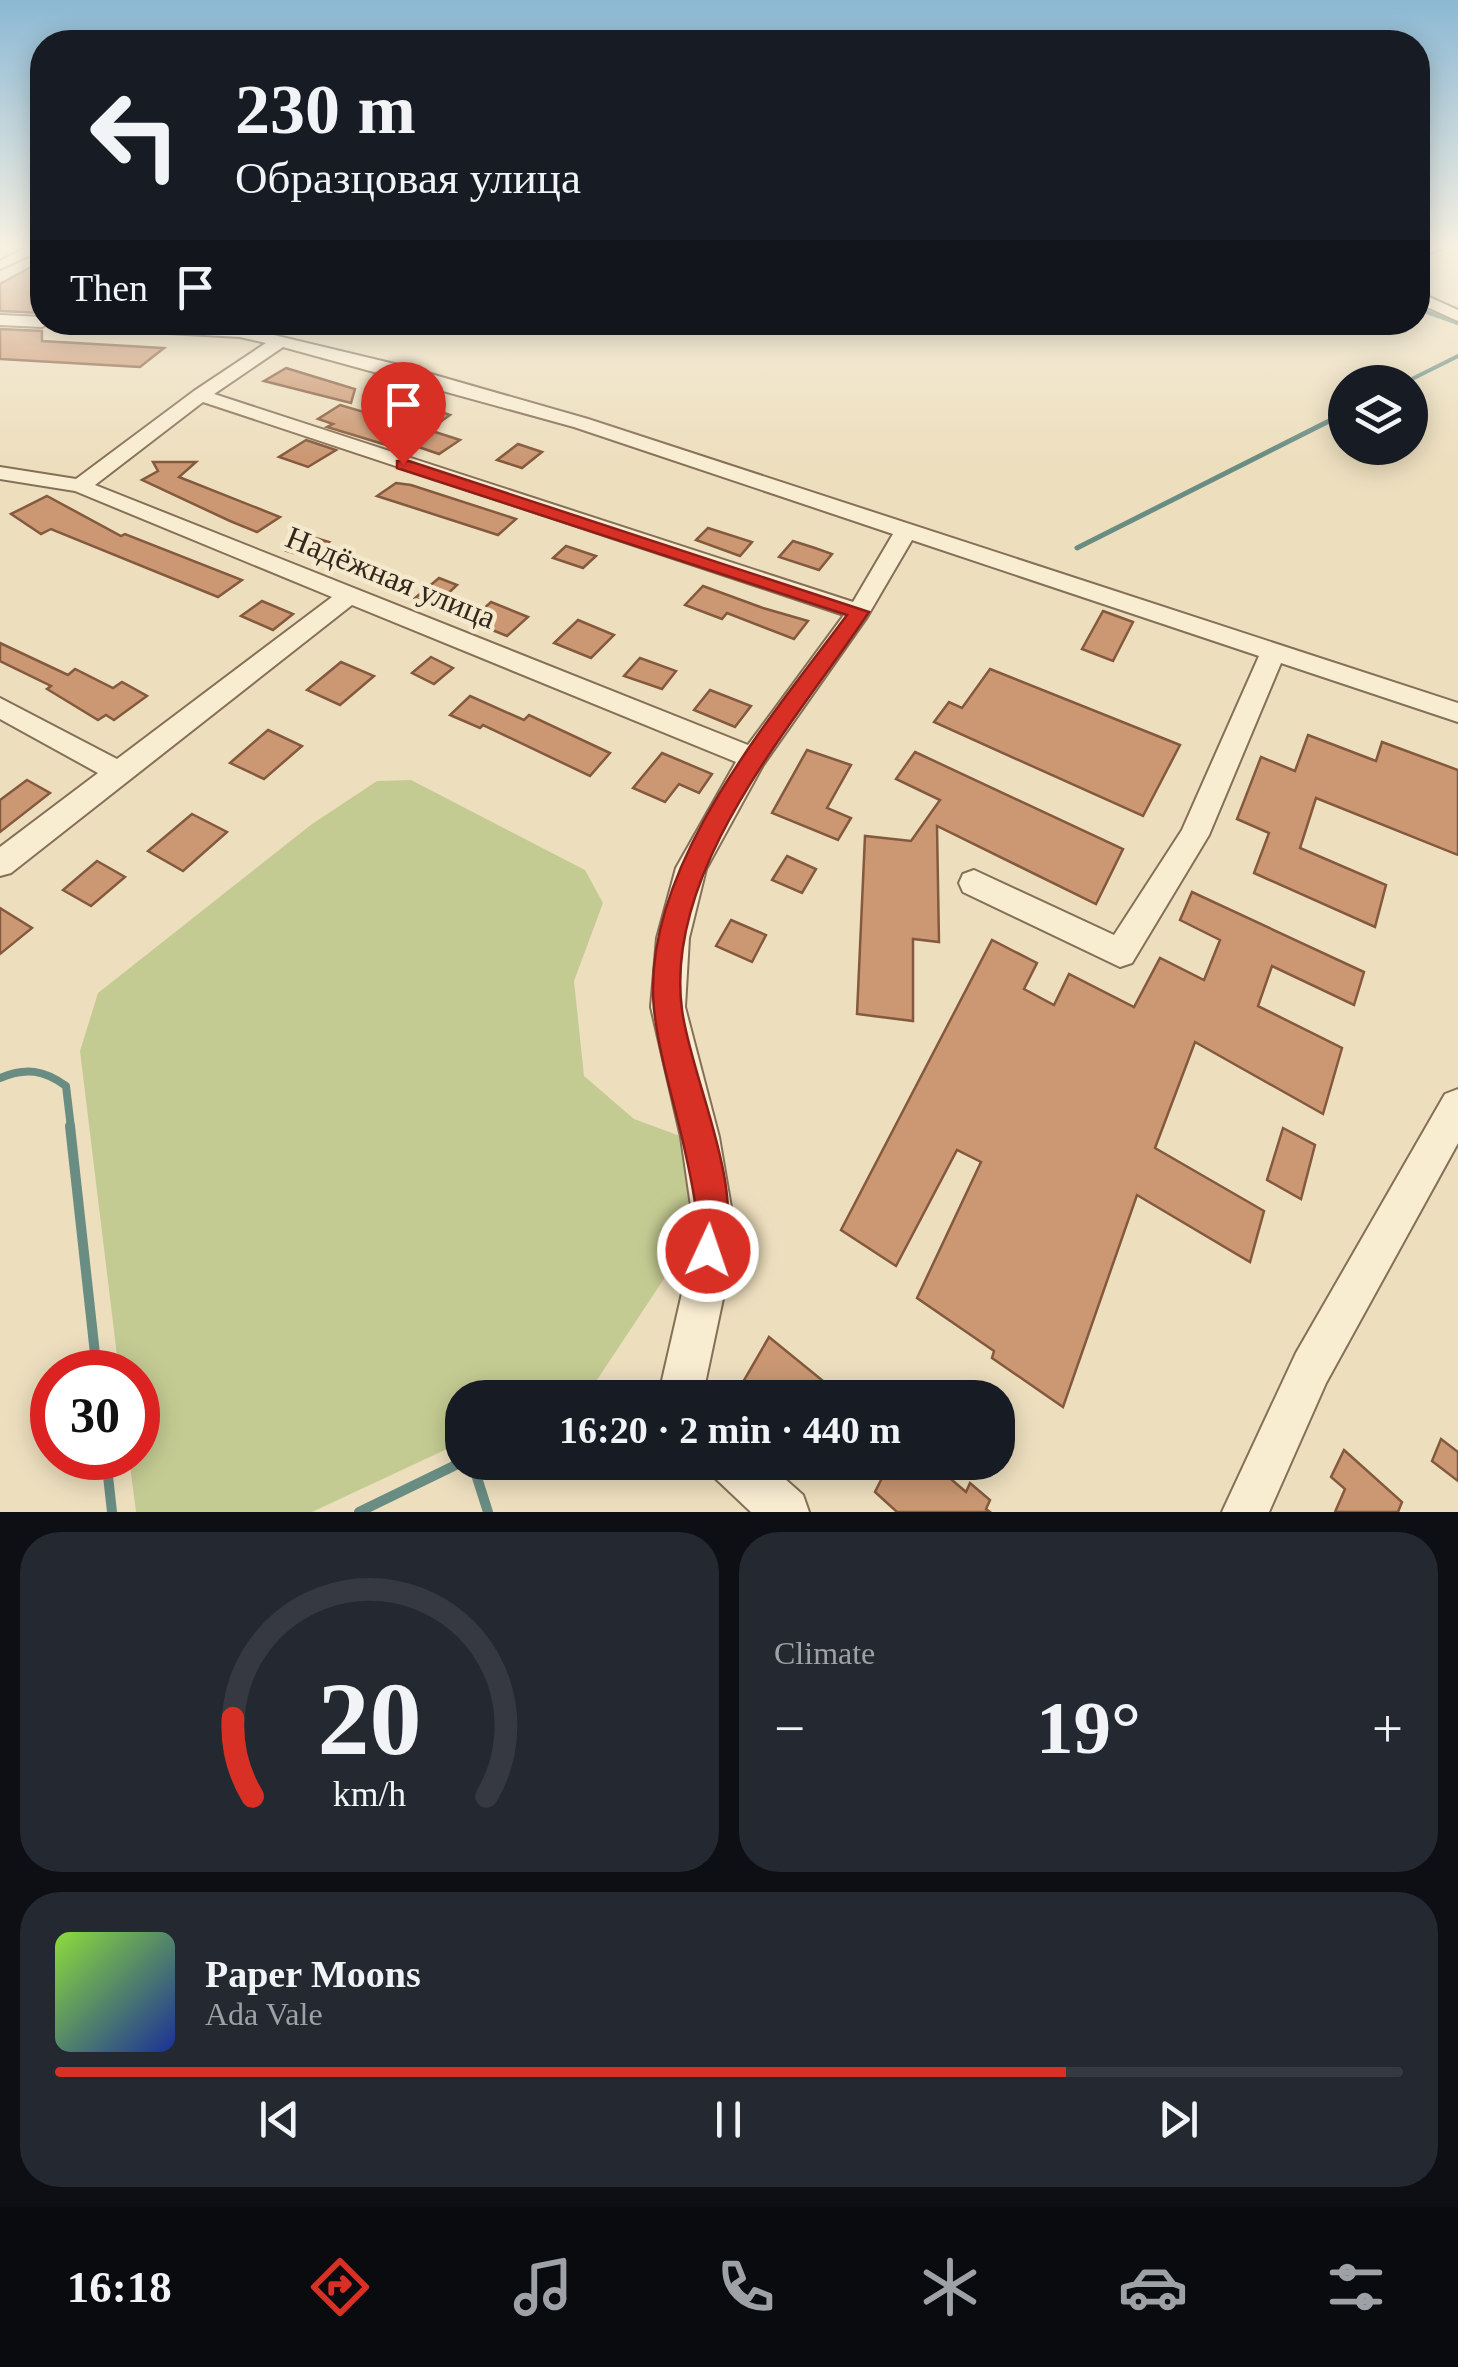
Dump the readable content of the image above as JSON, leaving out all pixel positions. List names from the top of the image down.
{
  "streets": {
    "street": ["Надёжная улица"]
  },
  "page": {
    "turn": ["230 m", "Образцовая улица"],
    "then": "Then",
    "limit": "30",
    "trip": "16:20 · 2 min · 440 m",
    "tile": "Climate",
    "heat": ["−", "19°", "+"],
    "song": ["Paper Moons", "Ada Vale"],
    "tabs": "16:18",
    "gauge": ["20", "km/h"]
  }
}
